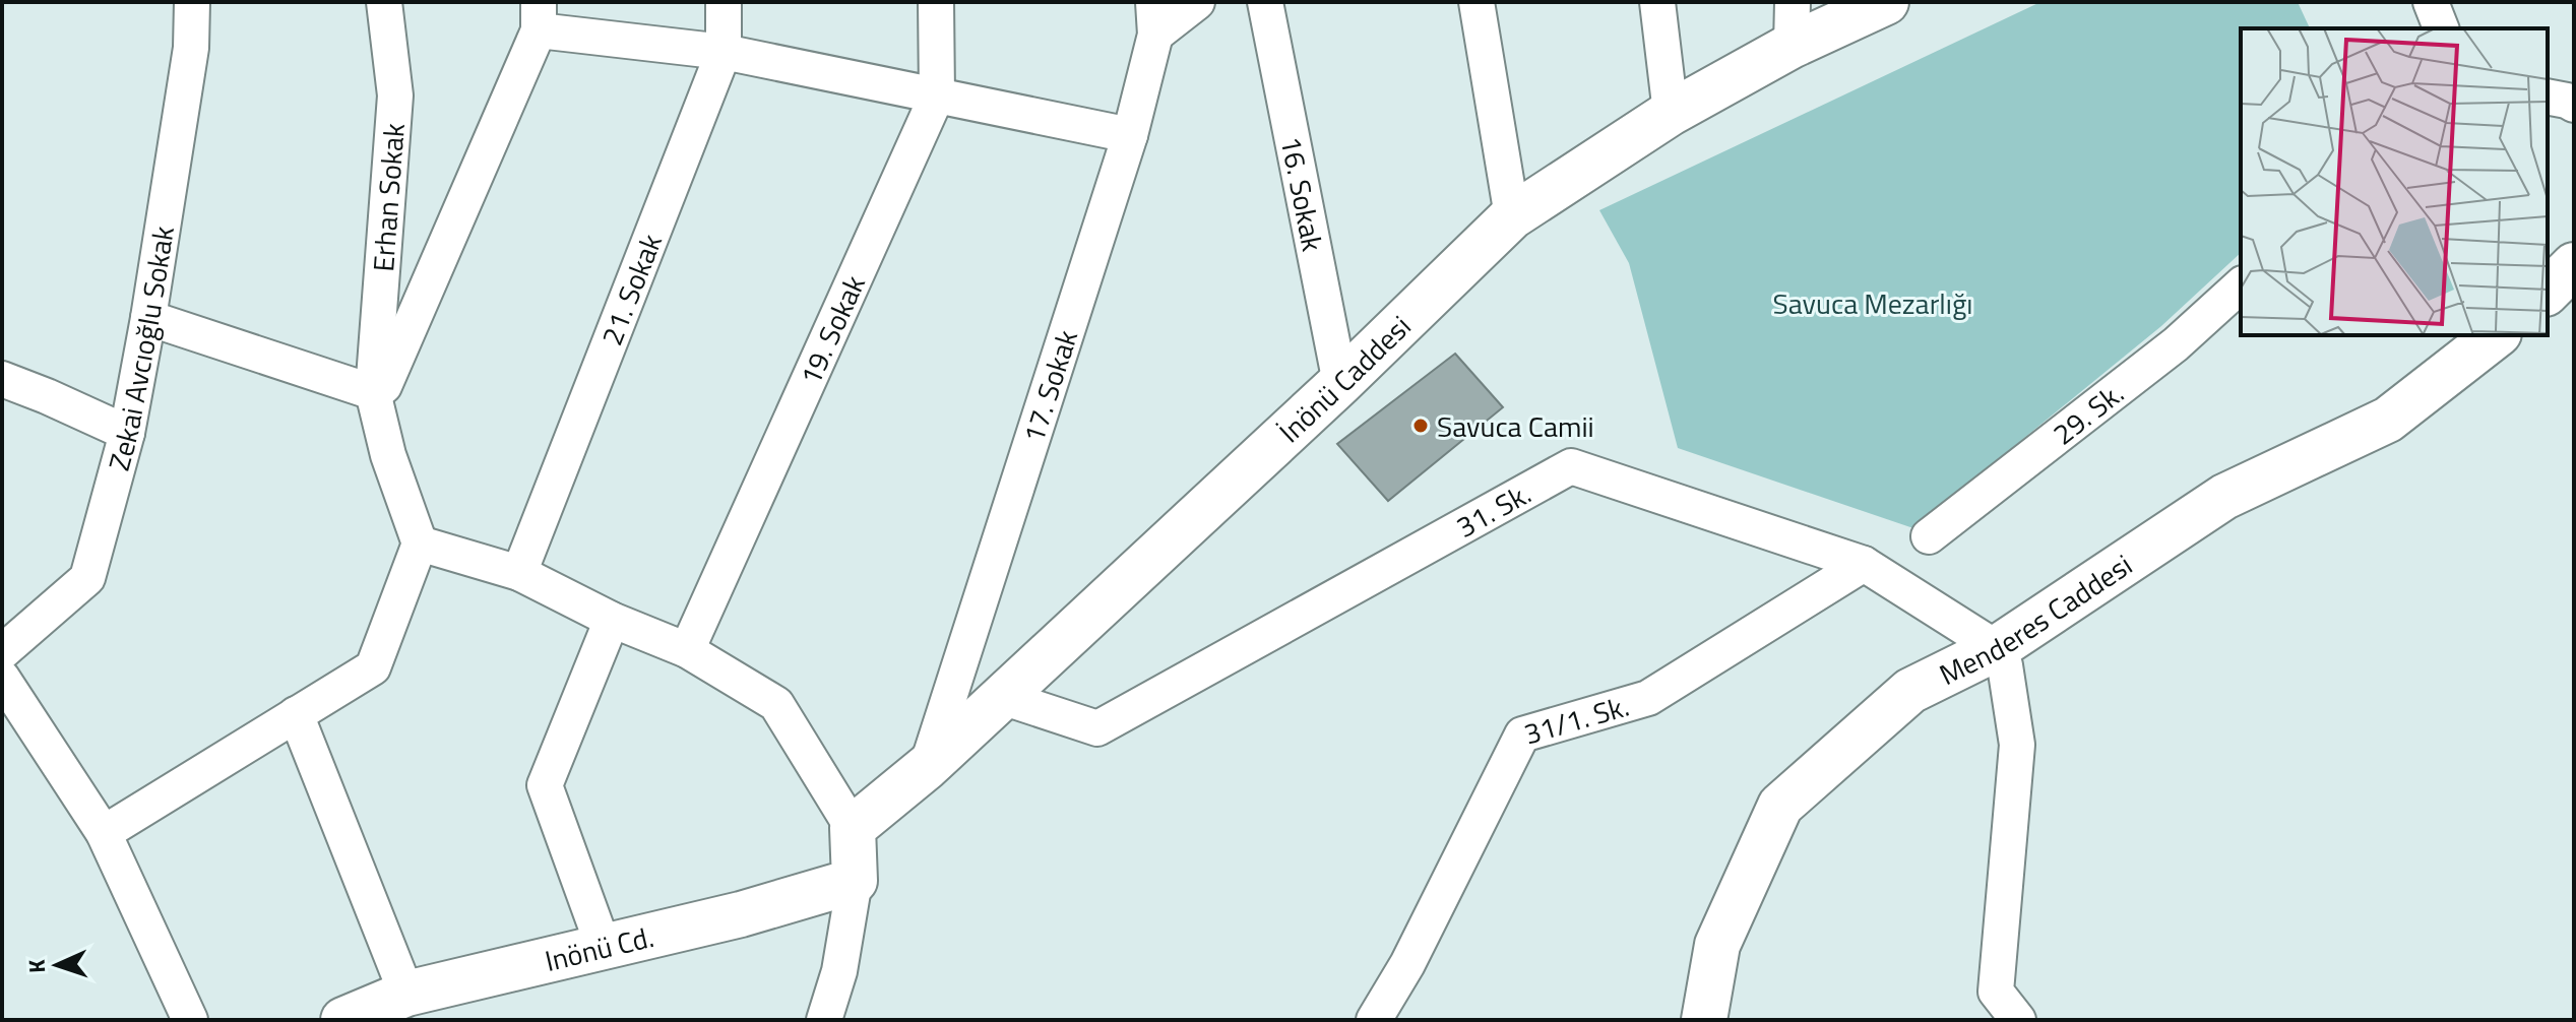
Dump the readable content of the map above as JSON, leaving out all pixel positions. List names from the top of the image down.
{
  "streets": {
    "street": [
      "16. Sokak",
      "Erhan Sokak",
      "21. Sokak",
      "19. Sokak",
      "Zekai Avcıoğlu Sokak",
      "İnönü Caddesi",
      "17. Sokak",
      "29. Sk.",
      "31. Sk.",
      "Menderes Caddesi",
      "31/1. Sk.",
      "Inönü Cd."
    ]
  },
  "crossings": [
    ["16. Sokak", "İnönü Caddesi"],
    ["İnönü Caddesi", "17. Sokak"],
    ["İnönü Caddesi", "31. Sk."],
    ["31. Sk.", "Menderes Caddesi"],
    ["31. Sk.", "31/1. Sk."]
  ],
  "parks": ["Savuca Mezarlığı"],
  "places": ["Savuca Camii"],
  "north": "left"
}
